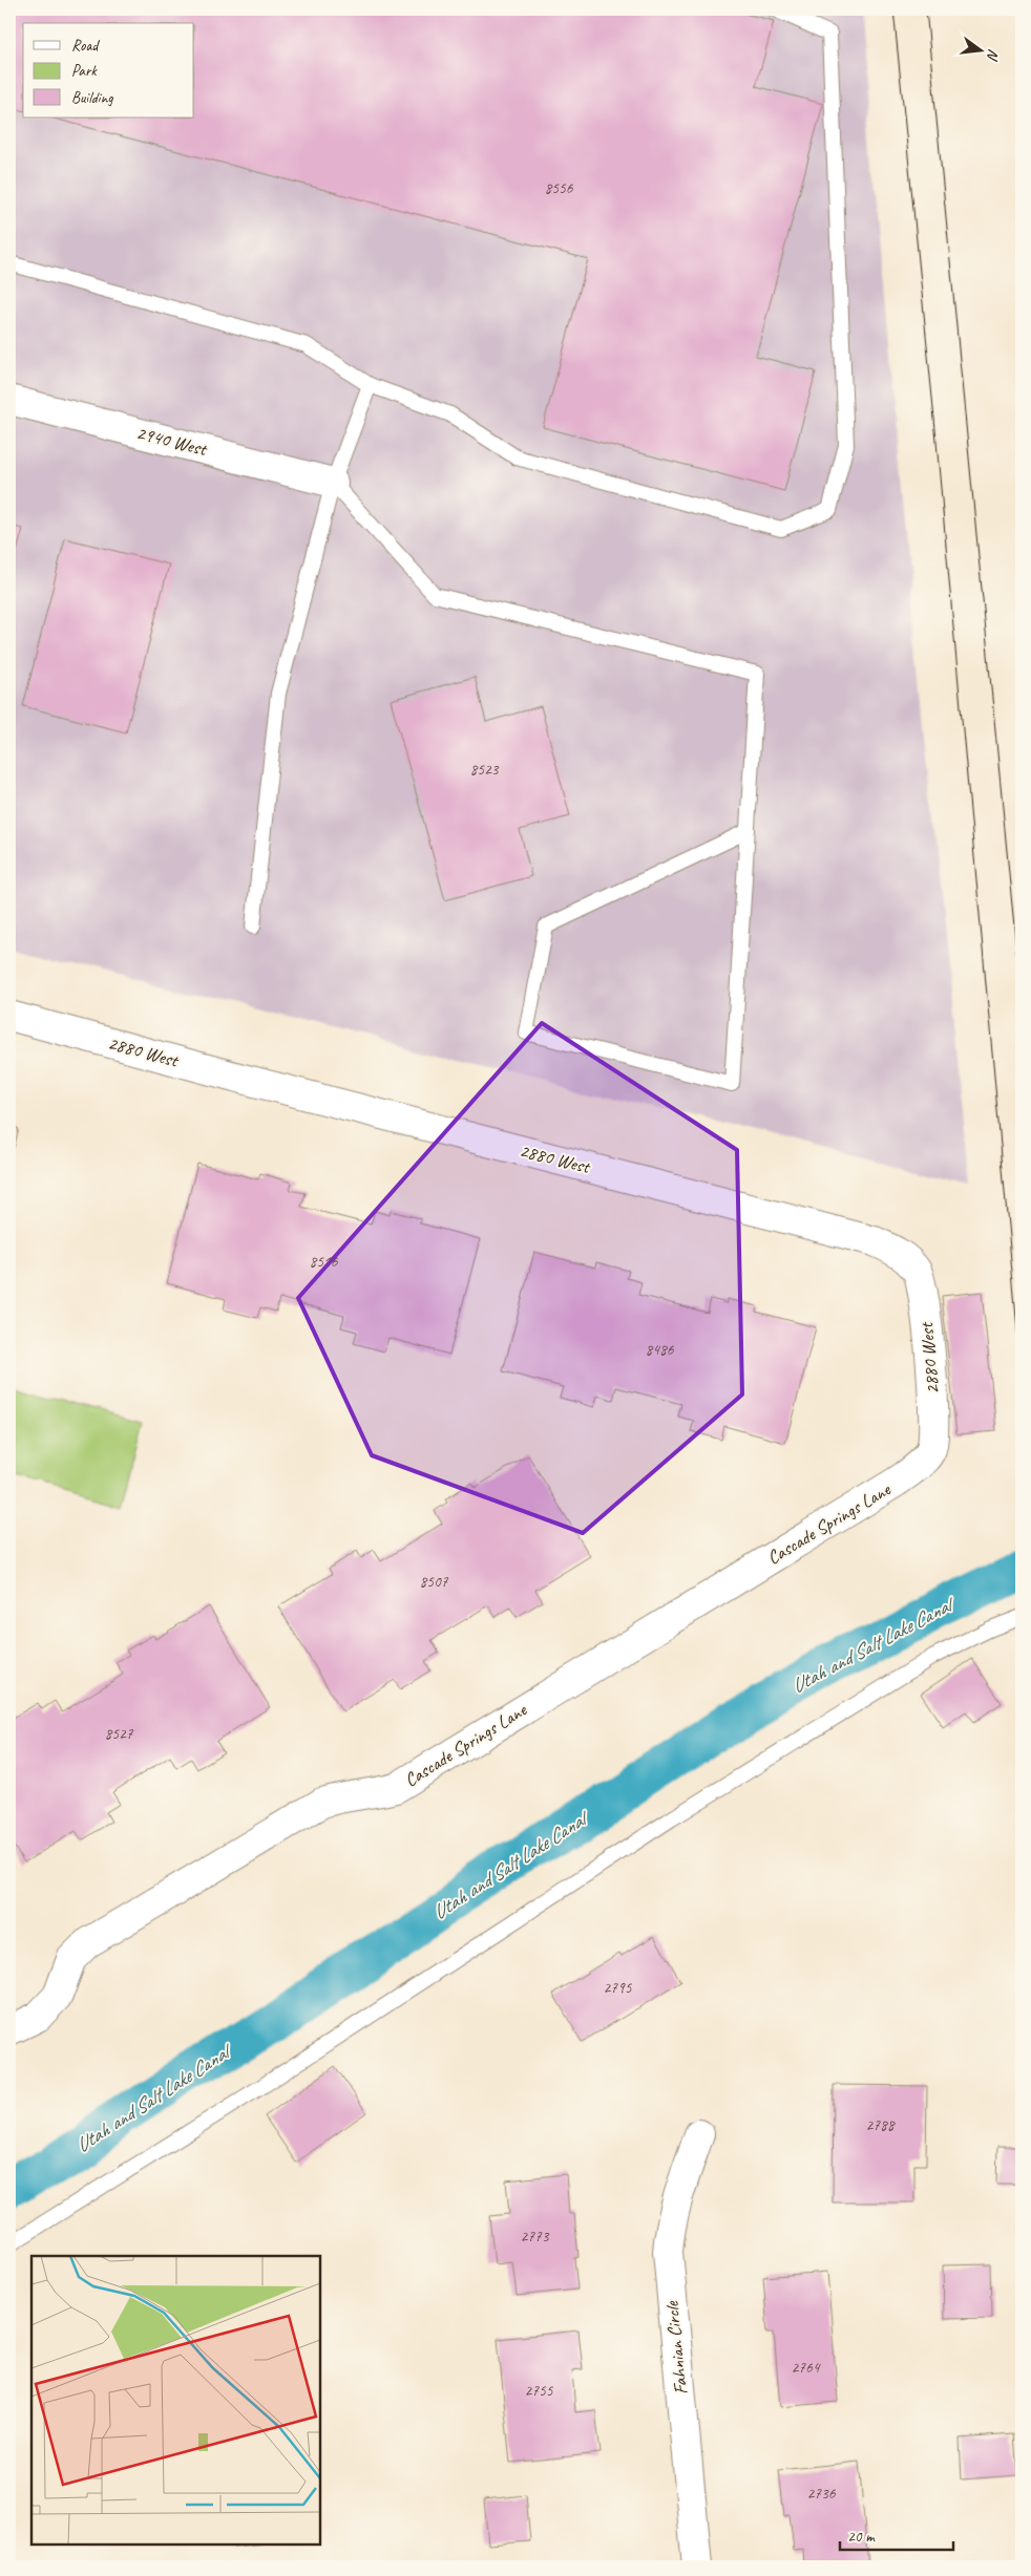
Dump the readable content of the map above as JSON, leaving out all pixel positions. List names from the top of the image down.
{
  "streets": {
    "street": [
      "2940 West",
      "2880 West",
      "Cascade Springs Lane",
      "Fahnian Circle"
    ]
  },
  "crossings": [
    ["2880 West", "Cascade Springs Lane"]
  ],
  "water": ["Utah and Salt Lake Canal"],
  "house_numbers": [
    "8556",
    "8523",
    "8516",
    "8486",
    "8507",
    "8527",
    "2795",
    "2788",
    "2773",
    "2764",
    "2755",
    "2736"
  ],
  "legend": ["Road", "Park", "Building"],
  "scale_bar": "20 m",
  "north": "right"
}
